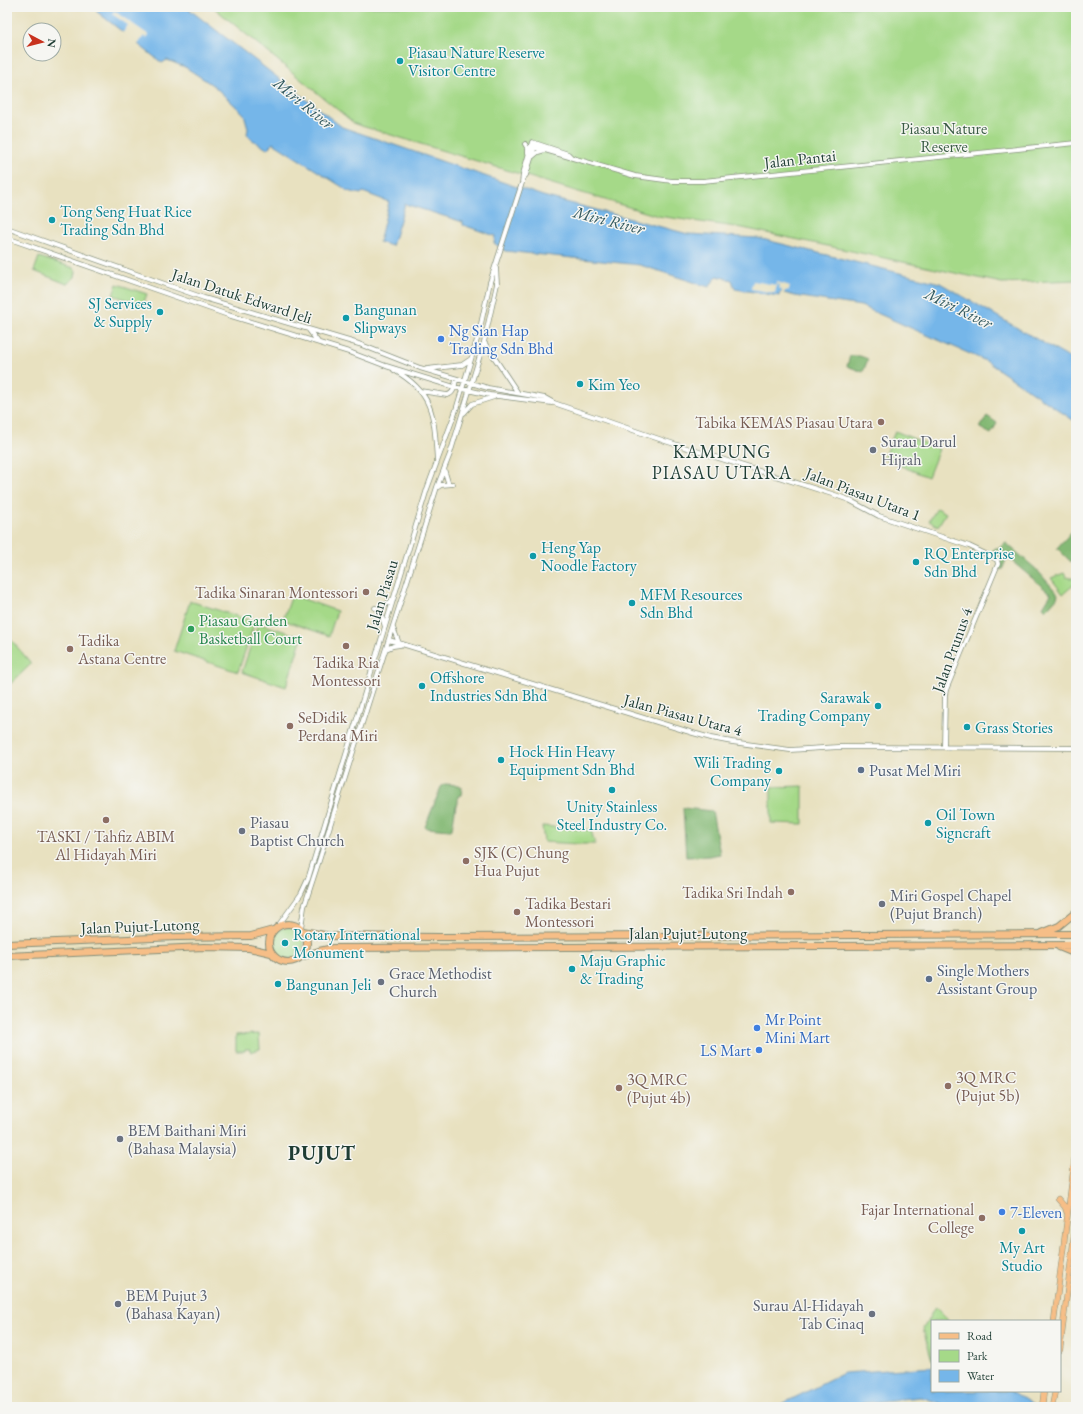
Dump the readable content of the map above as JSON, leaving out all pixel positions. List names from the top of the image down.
{
  "streets": {
    "highway": ["Jalan Pujut-Lutong"],
    "street": [
      "Jalan Pantai",
      "Jalan Datuk Edward Jeli",
      "Jalan Piasau Utara 1",
      "Jalan Piasau",
      "Jalan Prunus 4",
      "Jalan Piasau Utara 4"
    ]
  },
  "crossings": [
    ["Jalan Datuk Edward Jeli", "Jalan Piasau Utara 1"],
    ["Jalan Datuk Edward Jeli", "Jalan Piasau"],
    ["Jalan Piasau Utara 1", "Jalan Piasau"],
    ["Jalan Piasau Utara 1", "Jalan Prunus 4"],
    ["Jalan Piasau", "Jalan Piasau Utara 4"],
    ["Jalan Piasau", "Jalan Pujut-Lutong"],
    ["Jalan Prunus 4", "Jalan Piasau Utara 4"]
  ],
  "districts": ["KAMPUNG PIASAU UTARA", "PUJUT"],
  "water": ["Miri River"],
  "parks": ["Piasau Nature Reserve"],
  "places": [
    "Piasau Nature Reserve Visitor Centre",
    "Tong Seng Huat Rice Trading Sdn Bhd",
    "SJ Services & Supply",
    "Bangunan Slipways",
    "Ng Sian Hap Trading Sdn Bhd",
    "Kim Yeo",
    "Tabika KEMAS Piasau Utara",
    "Surau Darul Hijrah",
    "Heng Yap Noodle Factory",
    "RQ Enterprise Sdn Bhd",
    "Tadika Sinaran Montessori",
    "MFM Resources Sdn Bhd",
    "Piasau Garden Basketball Court",
    "Tadika Ria Montessori",
    "Tadika Astana Centre",
    "Offshore Industries Sdn Bhd",
    "Sarawak Trading Company",
    "SeDidik Perdana Miri",
    "Grass Stories",
    "Hock Hin Heavy Equipment Sdn Bhd",
    "Pusat Mel Miri",
    "Wili Trading Company",
    "Unity Stainless Steel Industry Co.",
    "TASKI / Tahfiz ABIM Al Hidayah Miri",
    "Oil Town Signcraft",
    "Piasau Baptist Church",
    "SJK (C) Chung Hua Pujut",
    "Tadika Sri Indah",
    "Miri Gospel Chapel (Pujut Branch)",
    "Tadika Bestari Montessori",
    "Rotary International Monument",
    "Maju Graphic & Trading",
    "Single Mothers Assistant Group",
    "Grace Methodist Church",
    "Bangunan Jeli",
    "Mr Point Mini Mart",
    "LS Mart",
    "3Q MRC (Pujut 5b)",
    "3Q MRC (Pujut 4b)",
    "BEM Baithani Miri (Bahasa Malaysia)",
    "7-Eleven",
    "Fajar International College",
    "My Art Studio",
    "BEM Pujut 3 (Bahasa Kayan)",
    "Surau Al-Hidayah Tab Cinaq"
  ],
  "legend": ["Road", "Park", "Water"],
  "north": "right"
}
